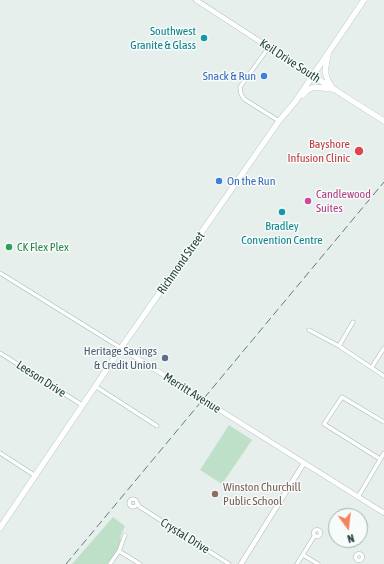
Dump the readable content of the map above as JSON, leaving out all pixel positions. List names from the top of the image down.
{
  "streets": {
    "main road": ["Keil Drive South", "Richmond Street"],
    "street": ["Leeson Drive", "Merritt Avenue", "Crystal Drive"]
  },
  "crossings": [
    ["Keil Drive South", "Richmond Street"],
    ["Richmond Street", "Leeson Drive"],
    ["Richmond Street", "Merritt Avenue"]
  ],
  "places": [
    "Southwest Granite & Glass",
    "Snack & Run",
    "Bayshore Infusion Clinic",
    "On the Run",
    "Candlewood Suites",
    "Bradley Convention Centre",
    "CK Flex Plex",
    "Heritage Savings & Credit Union",
    "Winston Churchill Public School"
  ],
  "north": "bottom"
}
